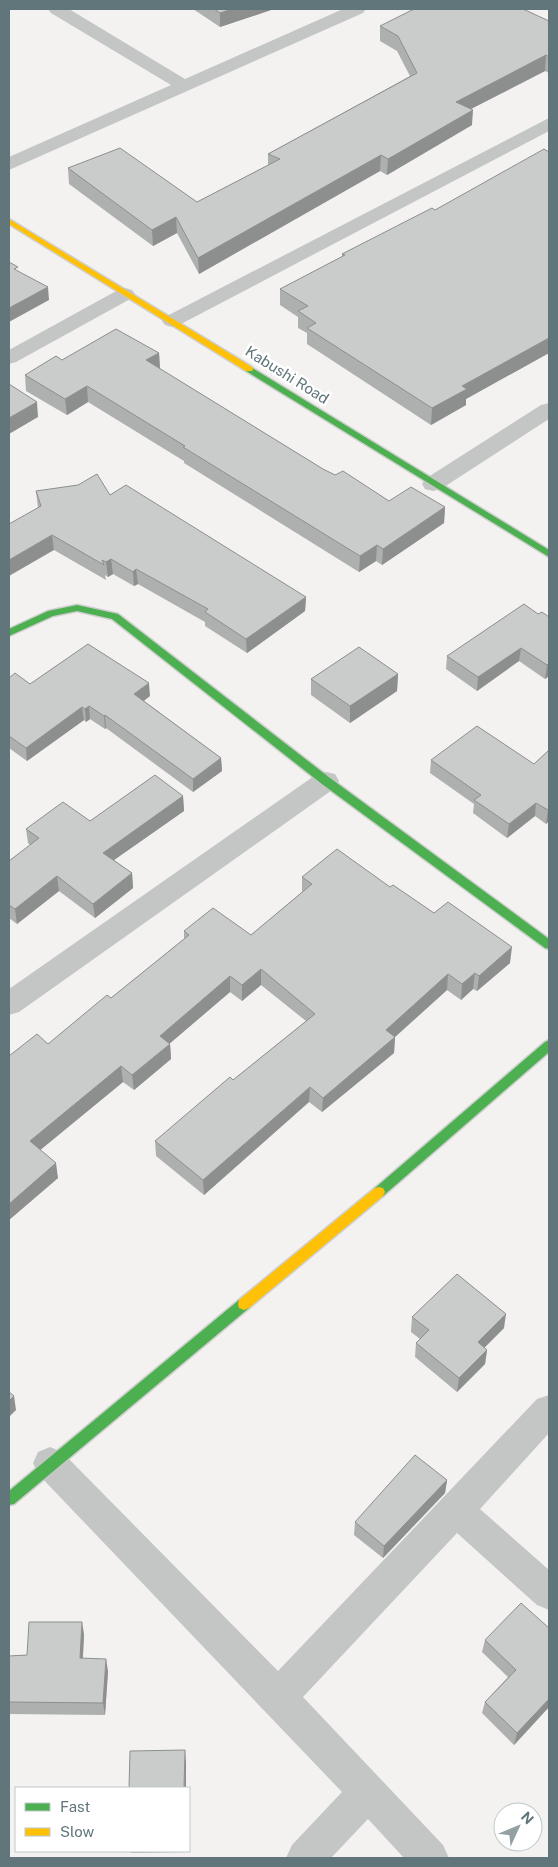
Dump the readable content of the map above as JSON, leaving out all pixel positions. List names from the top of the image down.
{
  "streets": {
    "street": ["Kabushi Road"]
  },
  "legend": ["Fast", "Slow"],
  "north": "top right"
}
